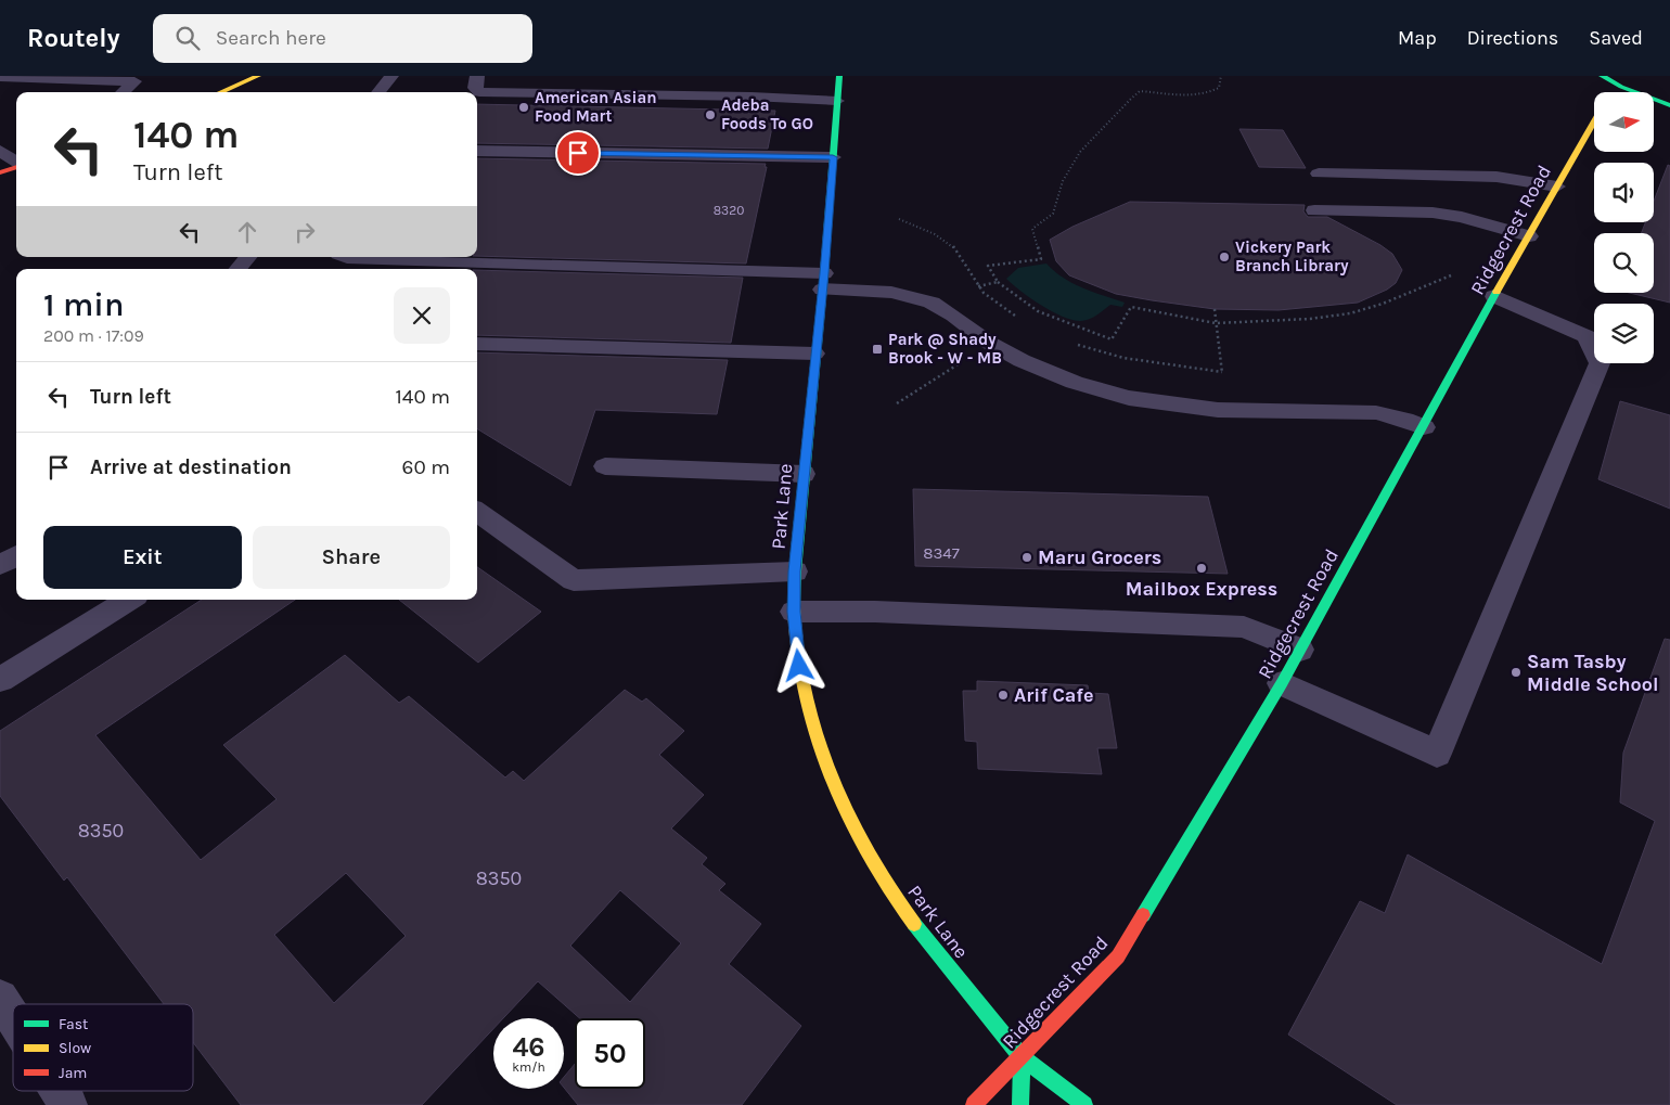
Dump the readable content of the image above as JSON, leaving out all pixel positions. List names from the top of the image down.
{
  "streets": {
    "street": ["Ridgecrest Road", "Park Lane"]
  },
  "crossings": [
    ["Ridgecrest Road", "Park Lane"]
  ],
  "places": {
    "other": [
      "American Asian Food Mart",
      "Adeba Foods To GO",
      "Vickery Park Branch Library",
      "Maru Grocers",
      "Mailbox Express",
      "Sam Tasby Middle School",
      "Arif Cafe"
    ],
    "transit": ["Park @ Shady Brook - W - MB"]
  },
  "house_numbers": [
    "8320",
    "8347",
    "8350",
    "8350"
  ],
  "legend": ["Fast", "Slow", "Jam"],
  "north": "right",
  "page": {
    "header": "Routely",
    "search": "Search here",
    "nav": ["Map", "Directions", "Saved"],
    "turn": ["140 m", "Turn left"],
    "heading": ["1 min", "200 m · 17:09"],
    "list": [
      {
        "name": "Turn left",
        "value": "140 m"
      },
      {
        "name": "Arrive at destination",
        "value": "60 m"
      }
    ],
    "buttons": ["Exit", "Share"],
    "speed": "46 km/h",
    "limit": "50"
  }
}
